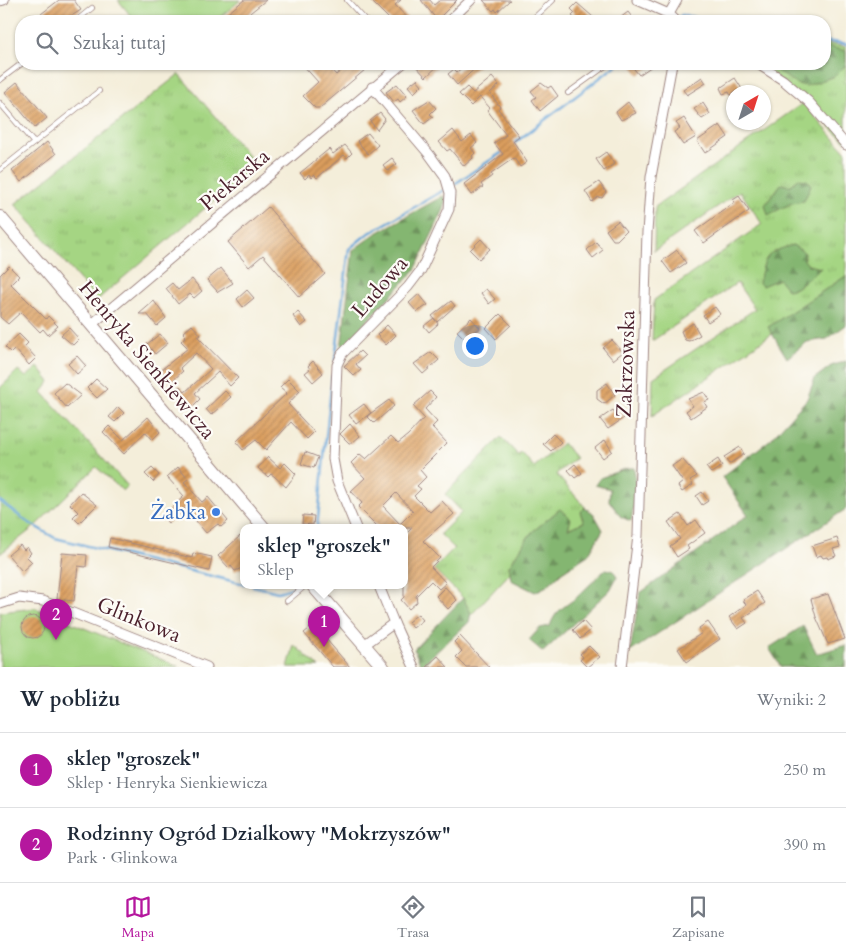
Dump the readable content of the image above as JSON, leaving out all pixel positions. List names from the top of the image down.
{
  "streets": {
    "main road": ["Henryka Sienkiewicza"],
    "street": [
      "Piekarska",
      "Ludowa",
      "Zakrzowska",
      "Glinkowa"
    ]
  },
  "crossings": [
    ["Piekarska", "Ludowa"],
    ["Piekarska", "Henryka Sienkiewicza"]
  ],
  "places": ["Żabka"],
  "north": "top right",
  "page": {
    "search": "Szukaj tutaj",
    "popup": ["sklep \"groszek\"", "Sklep"],
    "pins": ["2", "1"],
    "heading": ["W pobliżu", "Wyniki: 2"],
    "list": [
      {
        "mark": "1",
        "name": "sklep \"groszek\"",
        "note": "Sklep · Henryka Sienkiewicza",
        "value": "250 m"
      },
      {
        "mark": "2",
        "name": "Rodzinny Ogród Dzialkowy \"Mokrzyszów\"",
        "note": "Park · Glinkowa",
        "value": "390 m"
      }
    ],
    "nav": ["Mapa", "Trasa", "Zapisane"]
  }
}
